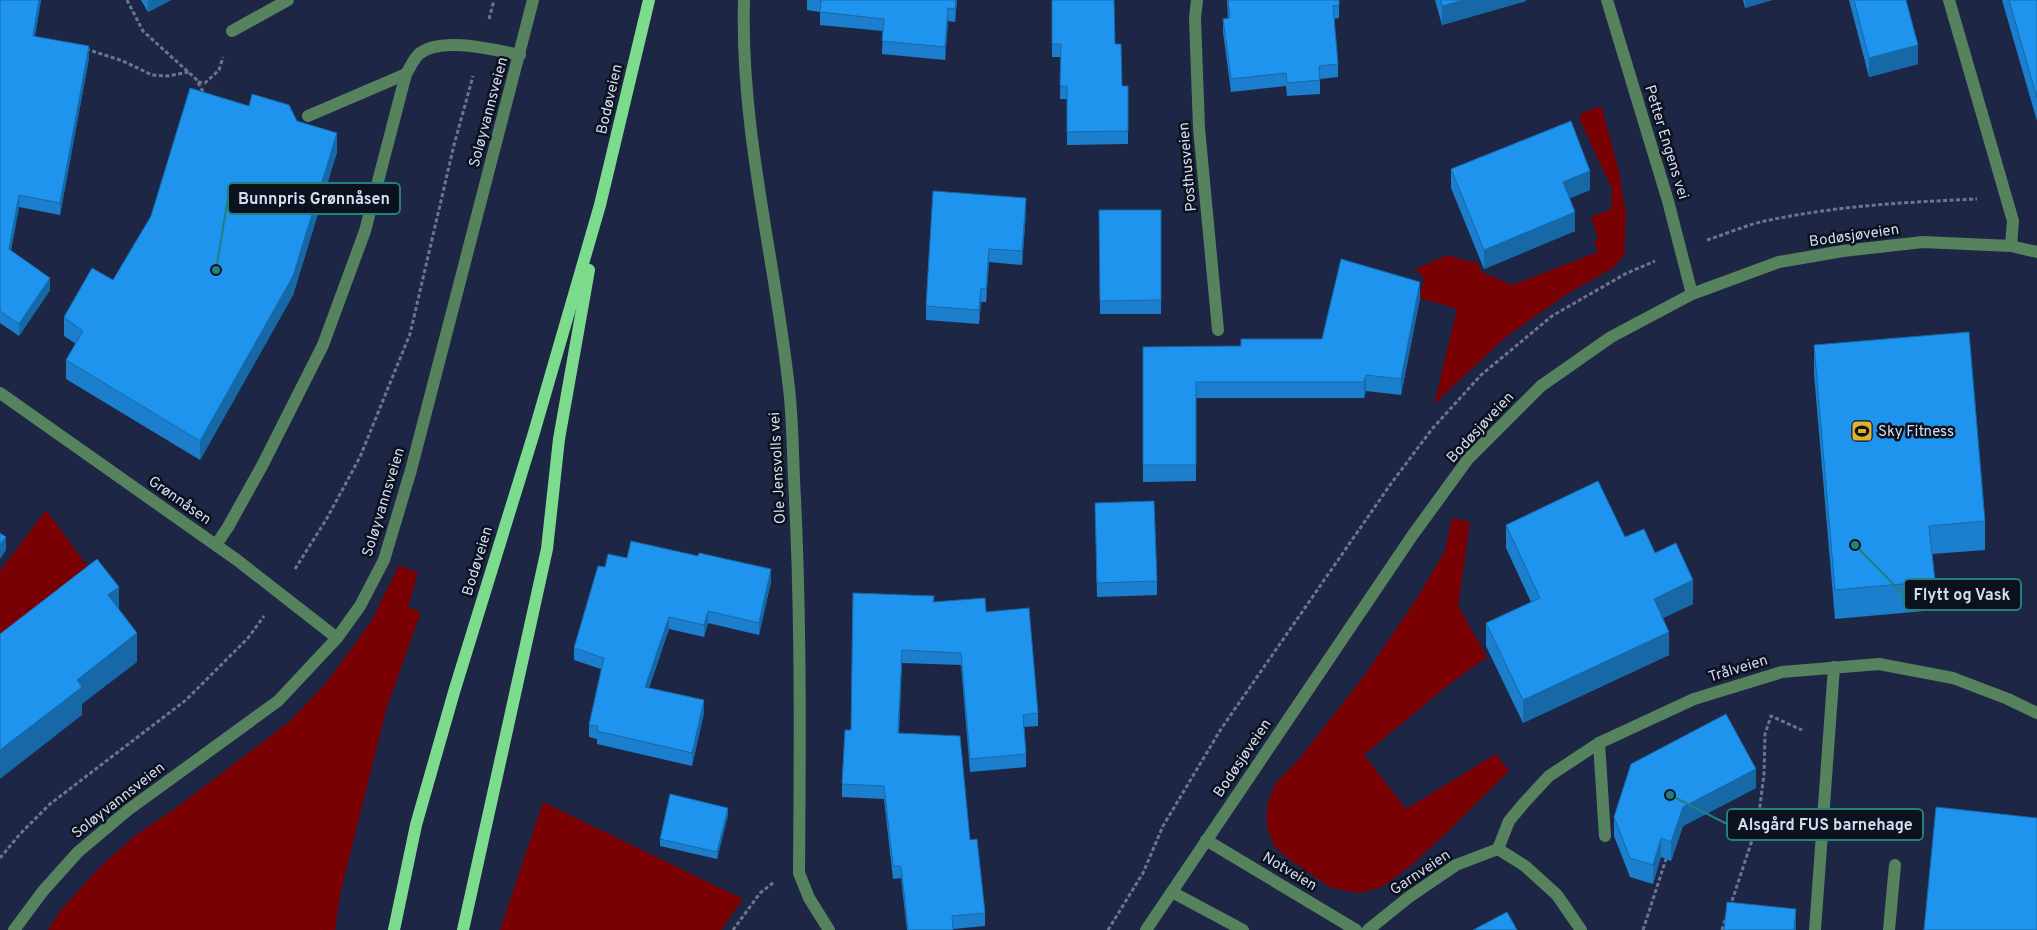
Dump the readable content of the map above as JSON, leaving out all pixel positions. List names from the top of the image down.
{
  "streets": {
    "main road": ["Bodøveien"],
    "street": [
      "Soløyvannsveien",
      "Petter Engens vei",
      "Posthusveien",
      "Bodøsjøveien",
      "Ole Jensvolls vei",
      "Grønnåsen",
      "Trålveien",
      "Notveien",
      "Garnveien"
    ]
  },
  "crossings": [
    ["Soløyvannsveien", "Grønnåsen"],
    ["Petter Engens vei", "Bodøsjøveien"],
    ["Bodøsjøveien", "Notveien"],
    ["Trålveien", "Garnveien"]
  ],
  "places": {
    "other": ["Bunnpris Grønnåsen", "Flytt og Vask", "Alsgård FUS barnehage"],
    "sports": ["Sky Fitness"]
  }
}
